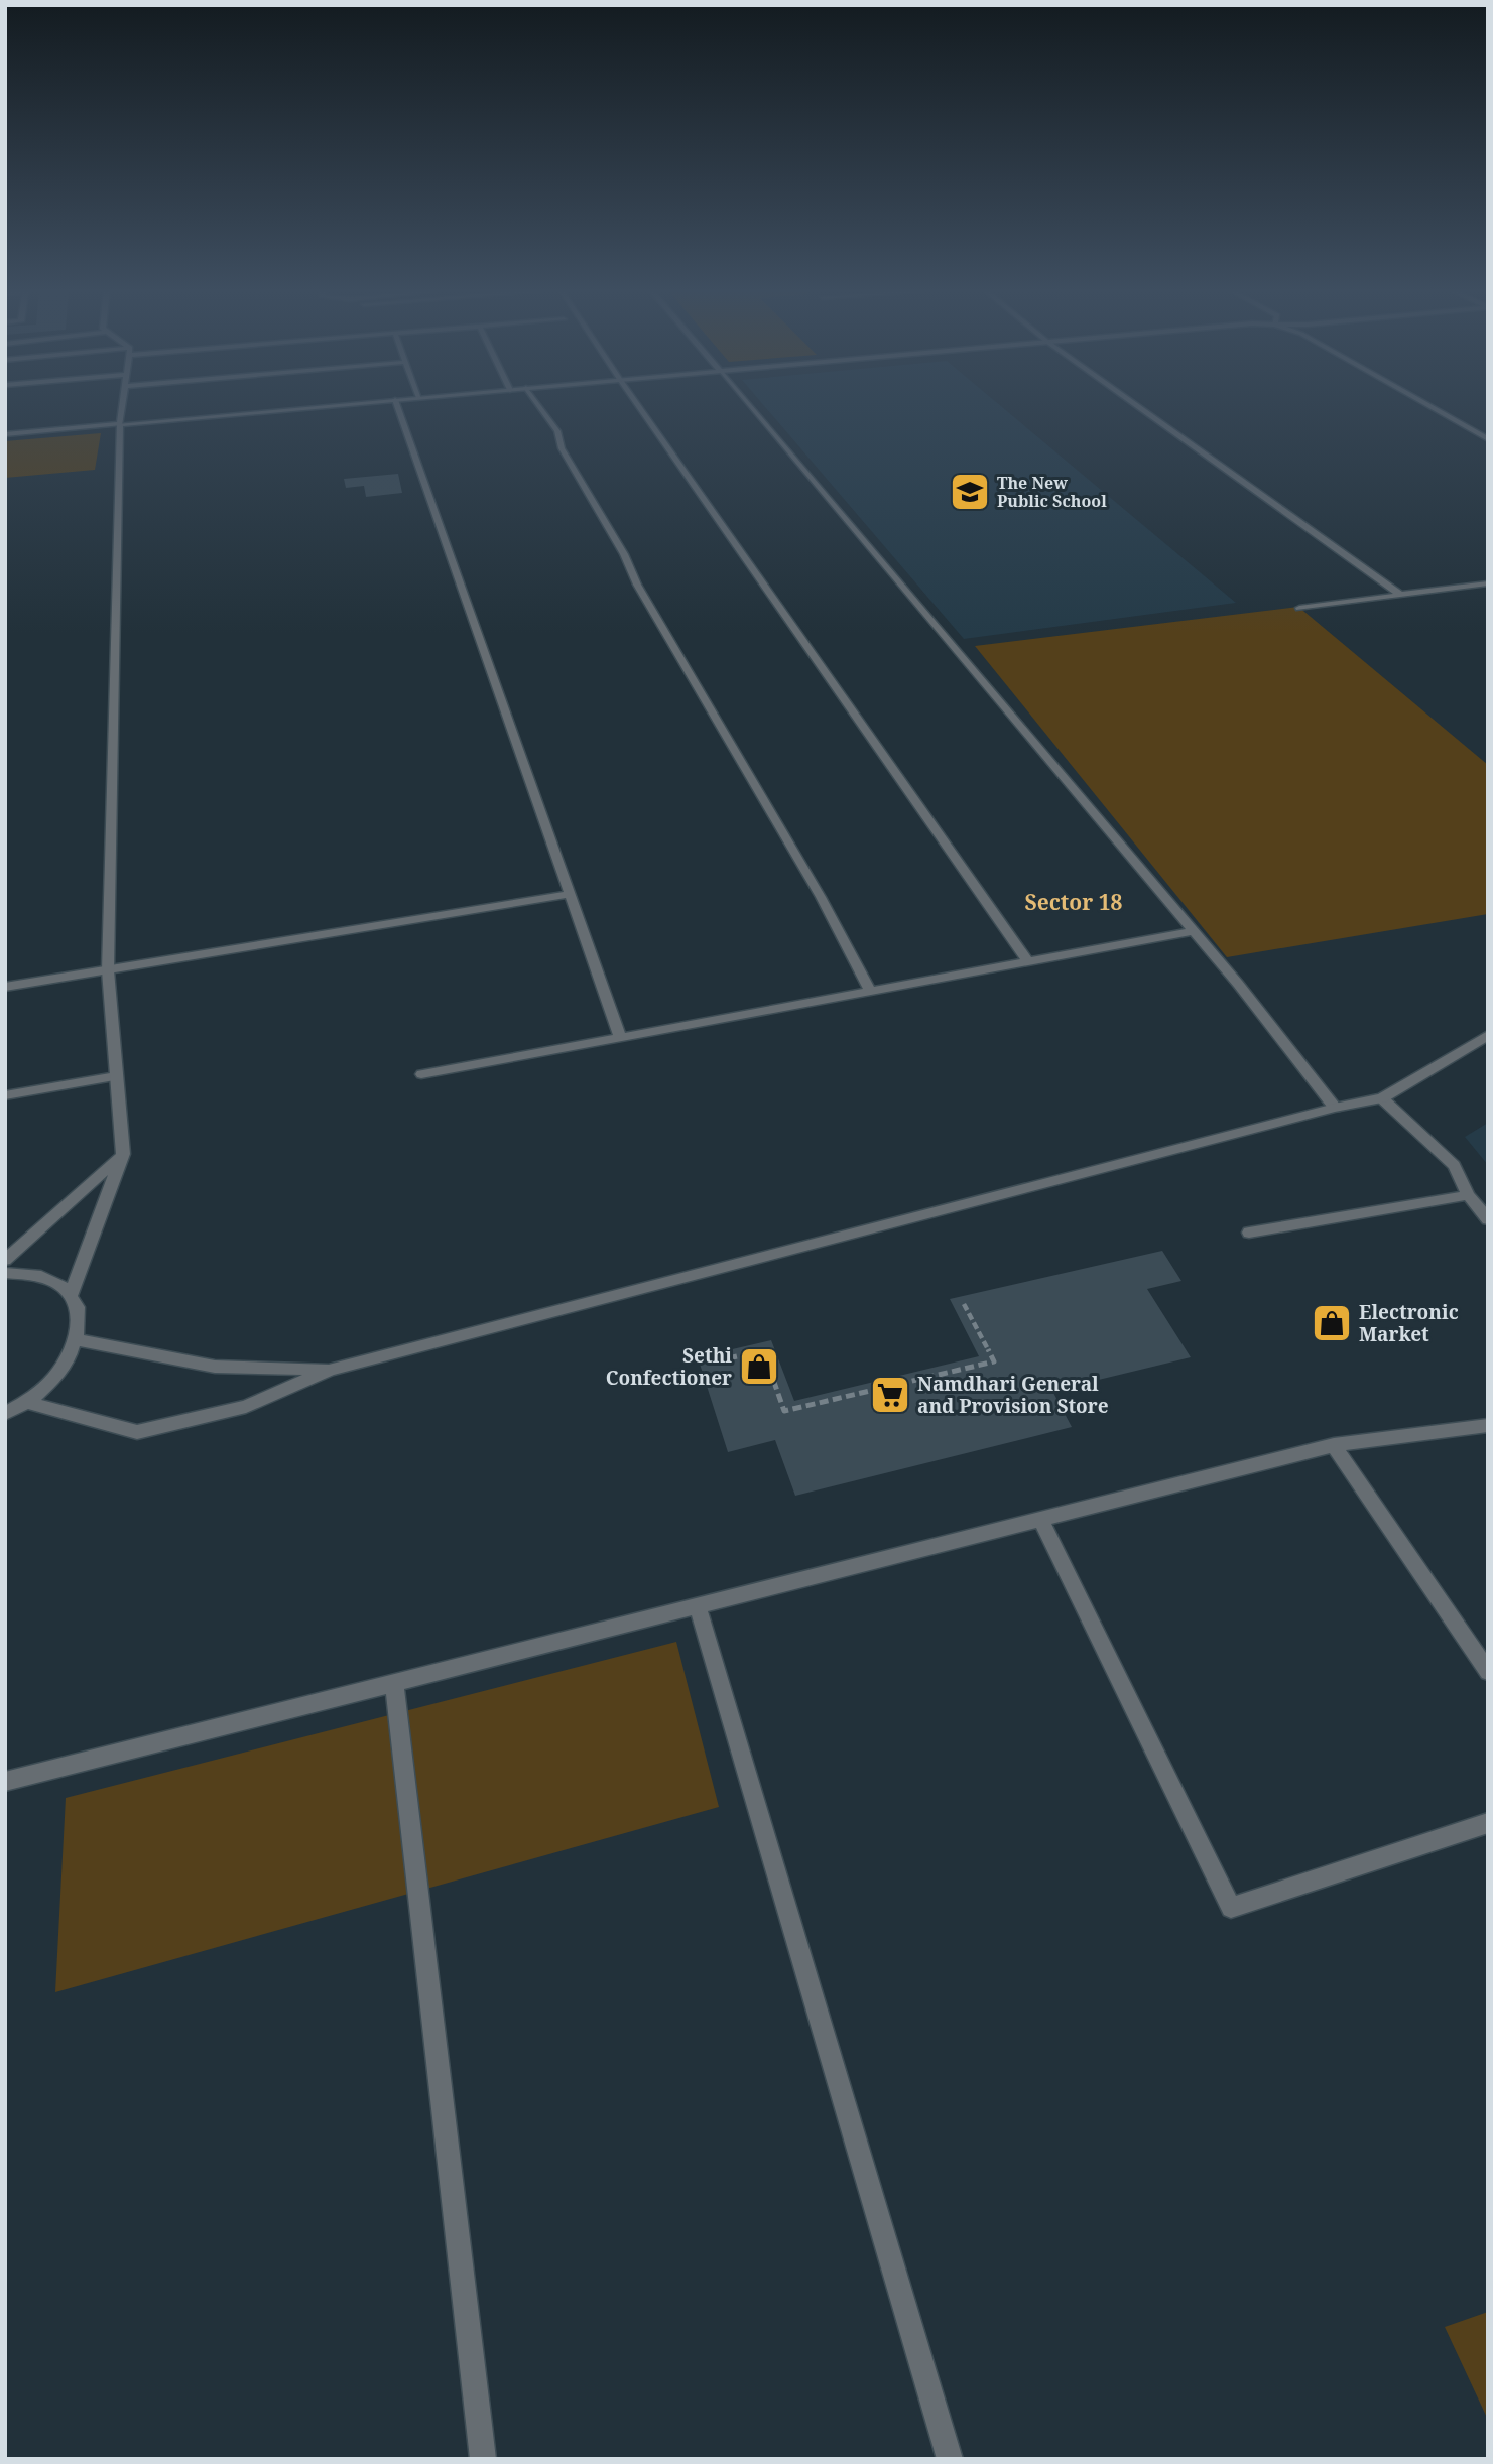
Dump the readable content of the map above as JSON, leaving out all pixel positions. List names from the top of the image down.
{
  "districts": ["Sector 18"],
  "places": {
    "school or university": ["The New Public School"],
    "shop": ["Electronic Market", "Sethi Confectioner"],
    "supermarket": ["Namdhari General and Provision Store"]
  }
}
